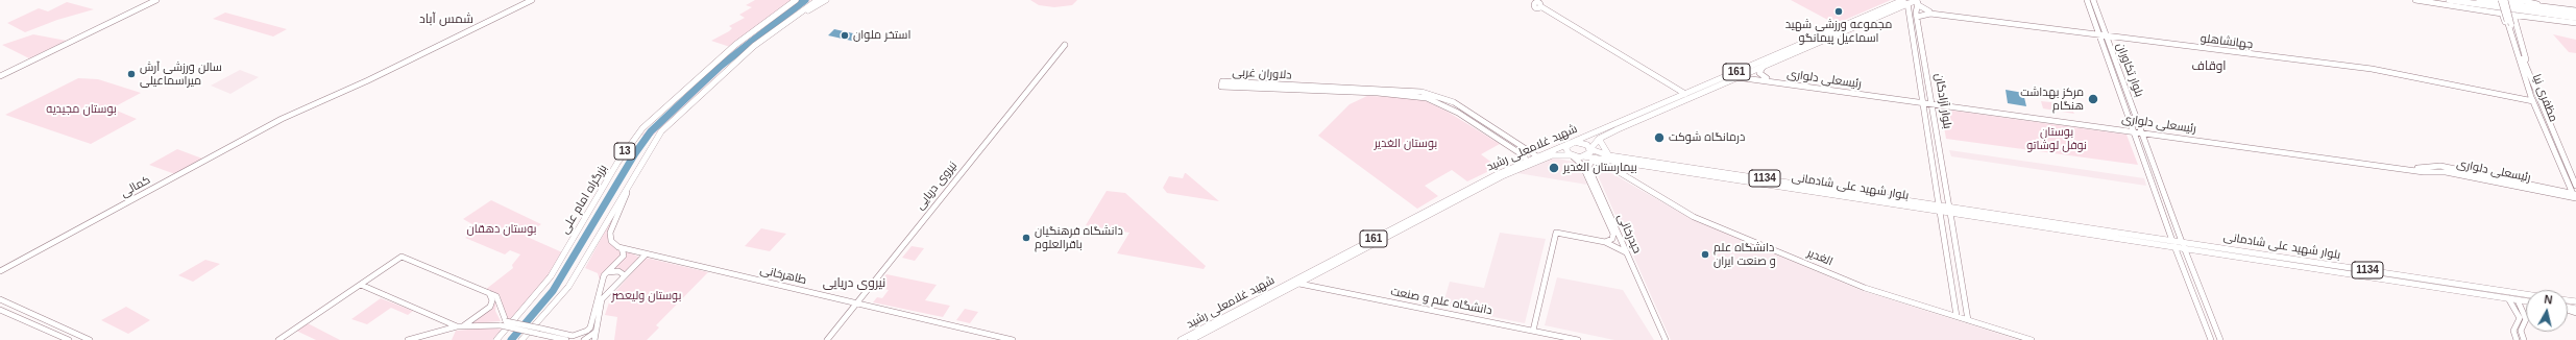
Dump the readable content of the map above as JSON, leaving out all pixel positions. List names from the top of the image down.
{
  "streets": {
    "main road": [
      "جهانشاهلو",
      "بلوار تکاوران",
      "161",
      "دلاوران غربی",
      "رئیسعلی دلواری",
      "مظفری نیا",
      "بلوار آزادگان",
      "شهید غلامعلی رشید",
      "13",
      "1134",
      "نیروی دریایی",
      "کمالی",
      "بلوار شهید علی شادمانی",
      "بزرگراه امام علی",
      "حیدرخانی",
      "الغدیر",
      "طاهرخانی",
      "دانشگاه علم و صنعت"
    ]
  },
  "crossings": [
    ["جهانشاهلو", "بلوار تکاوران"],
    ["جهانشاهلو", "مظفری نیا"],
    ["بلوار تکاوران", "رئیسعلی دلواری"],
    ["بلوار تکاوران", "1134"],
    ["بلوار تکاوران", "بلوار شهید علی شادمانی"],
    ["دلاوران غربی", "شهید غلامعلی رشید"],
    ["رئیسعلی دلواری", "مظفری نیا"],
    ["رئیسعلی دلواری", "بلوار آزادگان"],
    ["رئیسعلی دلواری", "شهید غلامعلی رشید"],
    ["بلوار آزادگان", "شهید غلامعلی رشید"],
    ["بلوار آزادگان", "1134"],
    ["بلوار آزادگان", "بلوار شهید علی شادمانی"],
    ["بلوار آزادگان", "الغدیر"],
    ["شهید غلامعلی رشید", "بلوار شهید علی شادمانی"],
    ["شهید غلامعلی رشید", "حیدرخانی"],
    ["شهید غلامعلی رشید", "دانشگاه علم و صنعت"],
    ["1134", "بلوار شهید علی شادمانی"],
    ["نیروی دریایی", "طاهرخانی"],
    ["بلوار شهید علی شادمانی", "حیدرخانی"],
    ["بلوار شهید علی شادمانی", "الغدیر"],
    ["حیدرخانی", "الغدیر"]
  ],
  "districts": ["شمس آباد", "اوقاف", "نیروی دریایی"],
  "parks": [
    "بوستان مجیدیه",
    "بوستان نوفل لوشاتو",
    "بوستان الغدیر",
    "بوستان دهقان",
    "بوستان ولیعصر"
  ],
  "places": [
    "مجموعه ورزشی شهید اسماعیل پیمانگو",
    "استخر ملوان",
    "سالن ورزشی آرش میراسماعیلی",
    "مرکز بهداشت هنگام",
    "درمانگاه شوکت",
    "بیمارستان الغدیر",
    "دانشگاه فرهنگیان باقرالعلوم",
    "دانشگاه علم و صنعت ایران"
  ],
  "north": "top"
}
